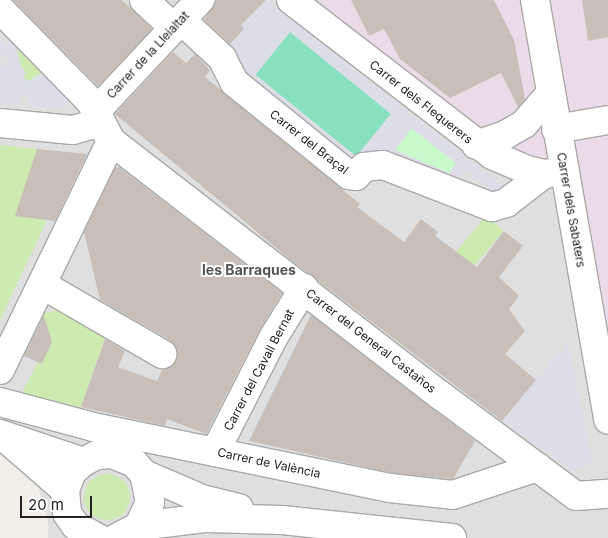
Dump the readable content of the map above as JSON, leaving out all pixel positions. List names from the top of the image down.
{
  "streets": {
    "street": [
      "Carrer de la Lleialtat",
      "Carrer dels Flequerers",
      "Carrer del Braçal",
      "Carrer dels Sabaters",
      "Carrer del General Castaños",
      "Carrer del Cavall Bernat",
      "Carrer de València"
    ]
  },
  "crossings": [
    ["Carrer de la Lleialtat", "Carrer del Braçal"],
    ["Carrer de la Lleialtat", "Carrer del General Castaños"],
    ["Carrer dels Flequerers", "Carrer del Braçal"],
    ["Carrer dels Flequerers", "Carrer dels Sabaters"],
    ["Carrer del Braçal", "Carrer dels Sabaters"],
    ["Carrer del General Castaños", "Carrer del Cavall Bernat"],
    ["Carrer del General Castaños", "Carrer de València"],
    ["Carrer del Cavall Bernat", "Carrer de València"]
  ],
  "districts": ["les Barraques"],
  "scale_bar": "20 m"
}
